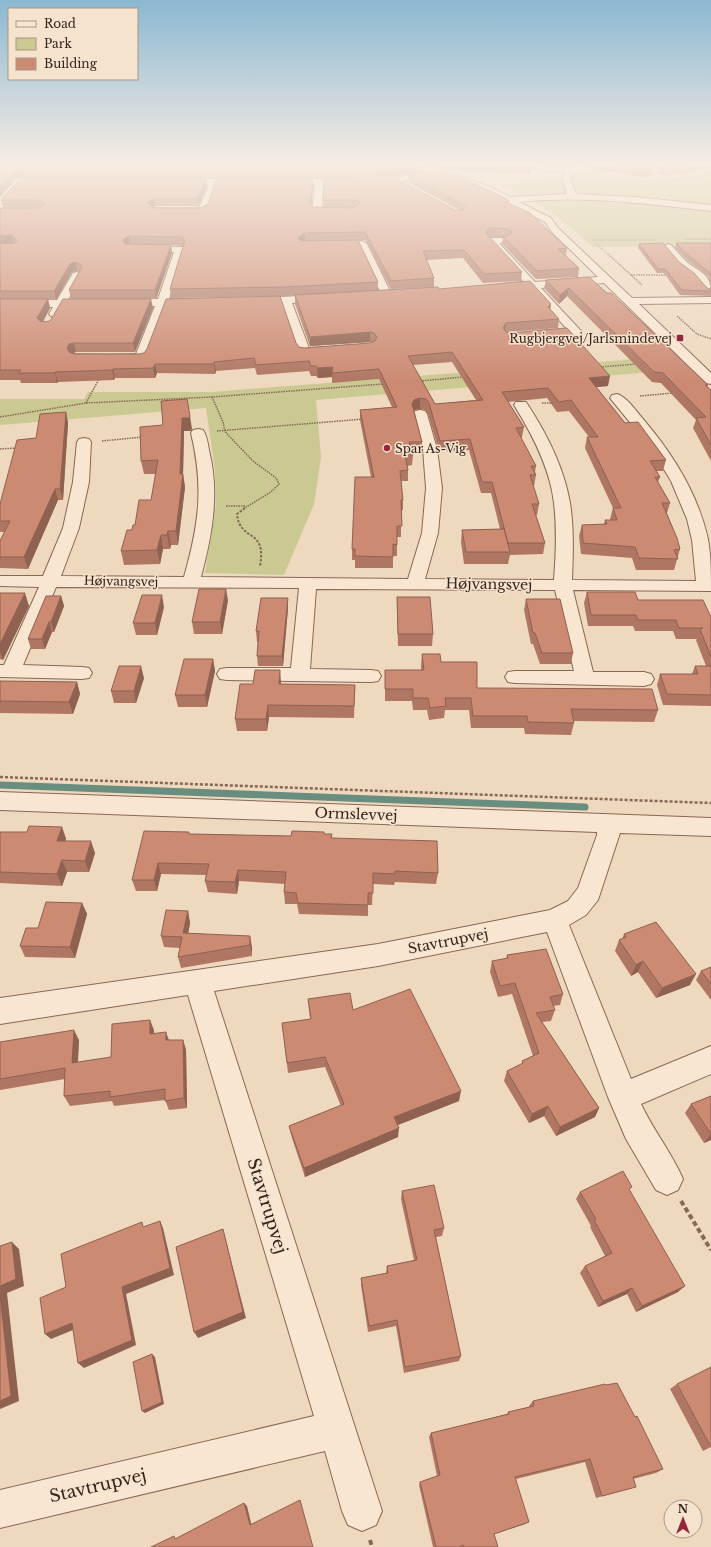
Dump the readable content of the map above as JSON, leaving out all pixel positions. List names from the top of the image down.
{
  "streets": {
    "street": ["Højvangsvej", "Ormslevvej", "Stavtrupvej"]
  },
  "crossings": [
    ["Ormslevvej", "Stavtrupvej"]
  ],
  "places": {
    "transit": ["Rugbjergvej/Jarlsmindevej"],
    "other": ["Spar As-Vig"]
  },
  "legend": ["Road", "Park", "Building"],
  "north": "top"
}
